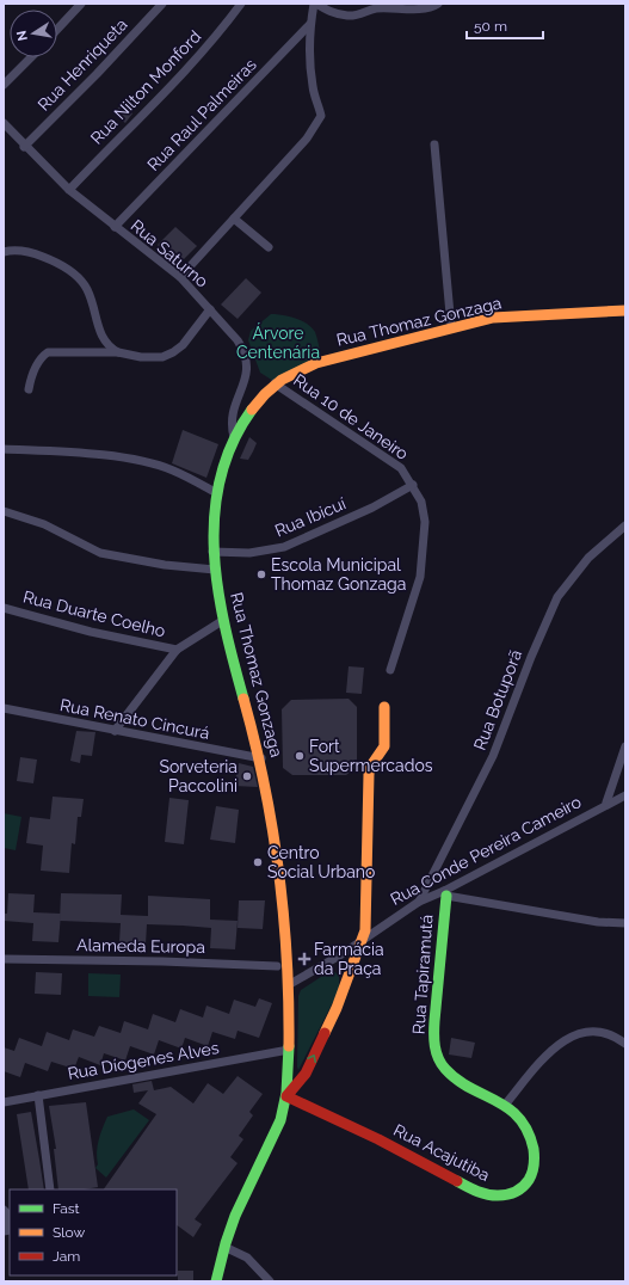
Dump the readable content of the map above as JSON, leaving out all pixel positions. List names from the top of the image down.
{
  "streets": {
    "main road": ["Rua Thomaz Gonzaga", "Rua Tapiramutá", "Rua Acajutiba"],
    "street": [
      "Rua Henriqueta",
      "Rua Nilton Monford",
      "Rua Raul Palmeiras",
      "Rua Saturno",
      "Rua 10 de Janeiro",
      "Rua Ibicuí",
      "Rua Duarte Coelho",
      "Rua Botuporã",
      "Rua Renato Cincurá",
      "Rua Conde Pereira Cameiro",
      "Alameda Europa",
      "Rua Díogenes Alves"
    ]
  },
  "crossings": [
    ["Rua Henriqueta", "Rua Saturno"],
    ["Rua Nilton Monford", "Rua Saturno"],
    ["Rua Raul Palmeiras", "Rua Saturno"],
    ["Rua Saturno", "Rua Thomaz Gonzaga"],
    ["Rua Thomaz Gonzaga", "Rua 10 de Janeiro"],
    ["Rua Thomaz Gonzaga", "Rua Ibicuí"],
    ["Rua Thomaz Gonzaga", "Rua Renato Cincurá"],
    ["Rua Thomaz Gonzaga", "Rua Conde Pereira Cameiro"],
    ["Rua Thomaz Gonzaga", "Rua Díogenes Alves"],
    ["Rua Thomaz Gonzaga", "Rua Acajutiba"],
    ["Rua 10 de Janeiro", "Rua Ibicuí"],
    ["Rua Botuporã", "Rua Conde Pereira Cameiro"],
    ["Rua Conde Pereira Cameiro", "Rua Tapiramutá"],
    ["Rua Tapiramutá", "Rua Acajutiba"]
  ],
  "parks": ["Árvore Centenária"],
  "places": {
    "other": [
      "Escola Municipal Thomaz Gonzaga",
      "Fort Supermercados",
      "Sorveteria Paccolini",
      "Centro Social Urbano"
    ],
    "health": ["Farmácia da Praça"]
  },
  "legend": ["Fast", "Slow", "Jam"],
  "scale_bar": "50 m",
  "north": "left"
}
